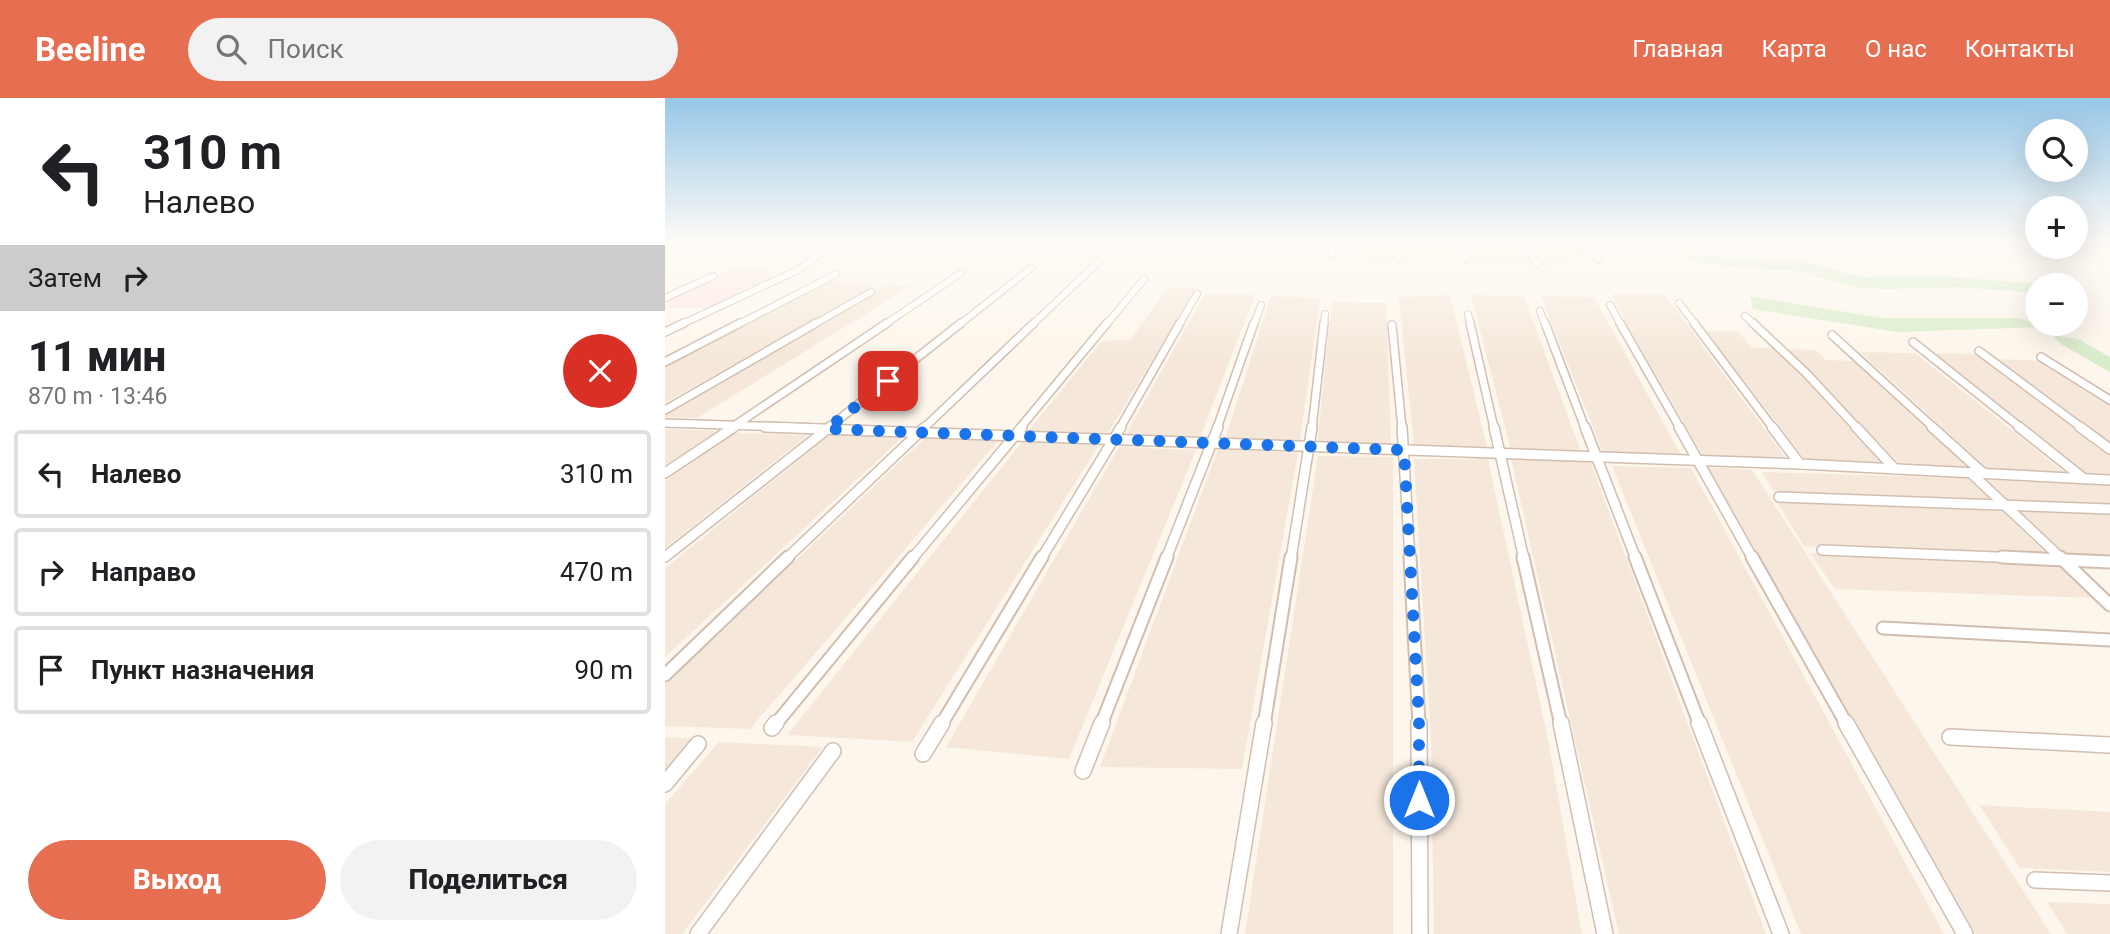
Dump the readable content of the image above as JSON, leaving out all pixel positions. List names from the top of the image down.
{
  "page": {
    "header": "Beeline",
    "search": "Поиск",
    "nav": [
      "Главная",
      "Карта",
      "О нас",
      "Контакты"
    ],
    "turn": ["310 m", "Налево"],
    "map_buttons": ["+", "−"],
    "then": "Затем",
    "heading": ["11 мин", "870 m · 13:46"],
    "list": [
      {
        "name": "Налево",
        "value": "310 m"
      },
      {
        "name": "Направо",
        "value": "470 m"
      },
      {
        "name": "Пункт назначения",
        "value": "90 m"
      }
    ],
    "buttons": ["Выход", "Поделиться"]
  }
}
